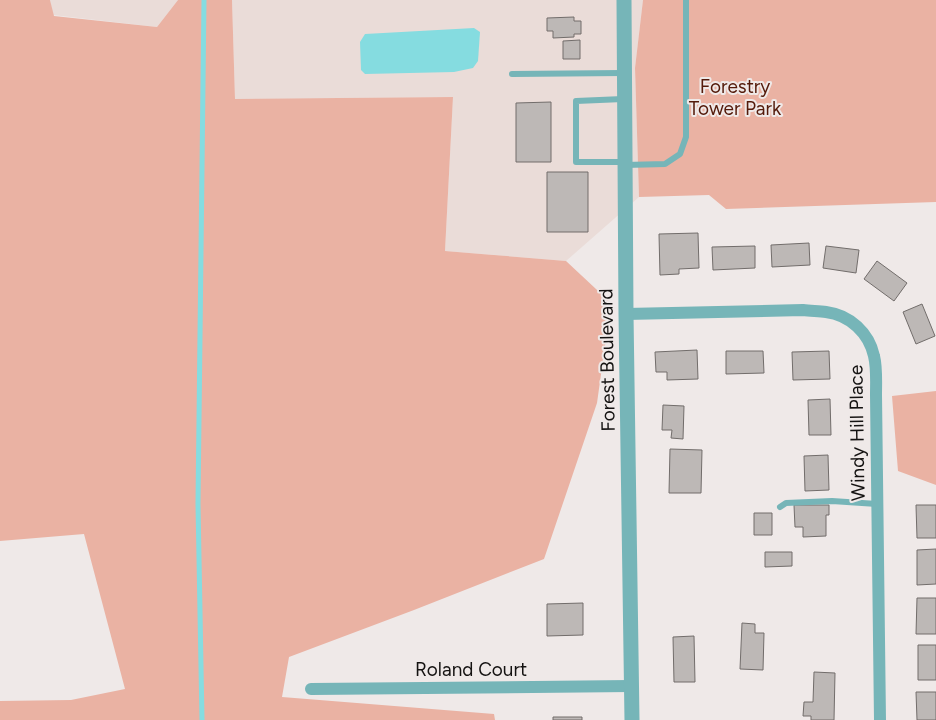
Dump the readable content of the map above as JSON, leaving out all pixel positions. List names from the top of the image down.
{
  "streets": {
    "street": ["Forest Boulevard", "Windy Hill Place", "Roland Court"]
  },
  "crossings": [
    ["Forest Boulevard", "Windy Hill Place"],
    ["Forest Boulevard", "Roland Court"]
  ],
  "parks": ["Forestry Tower Park"]
}
